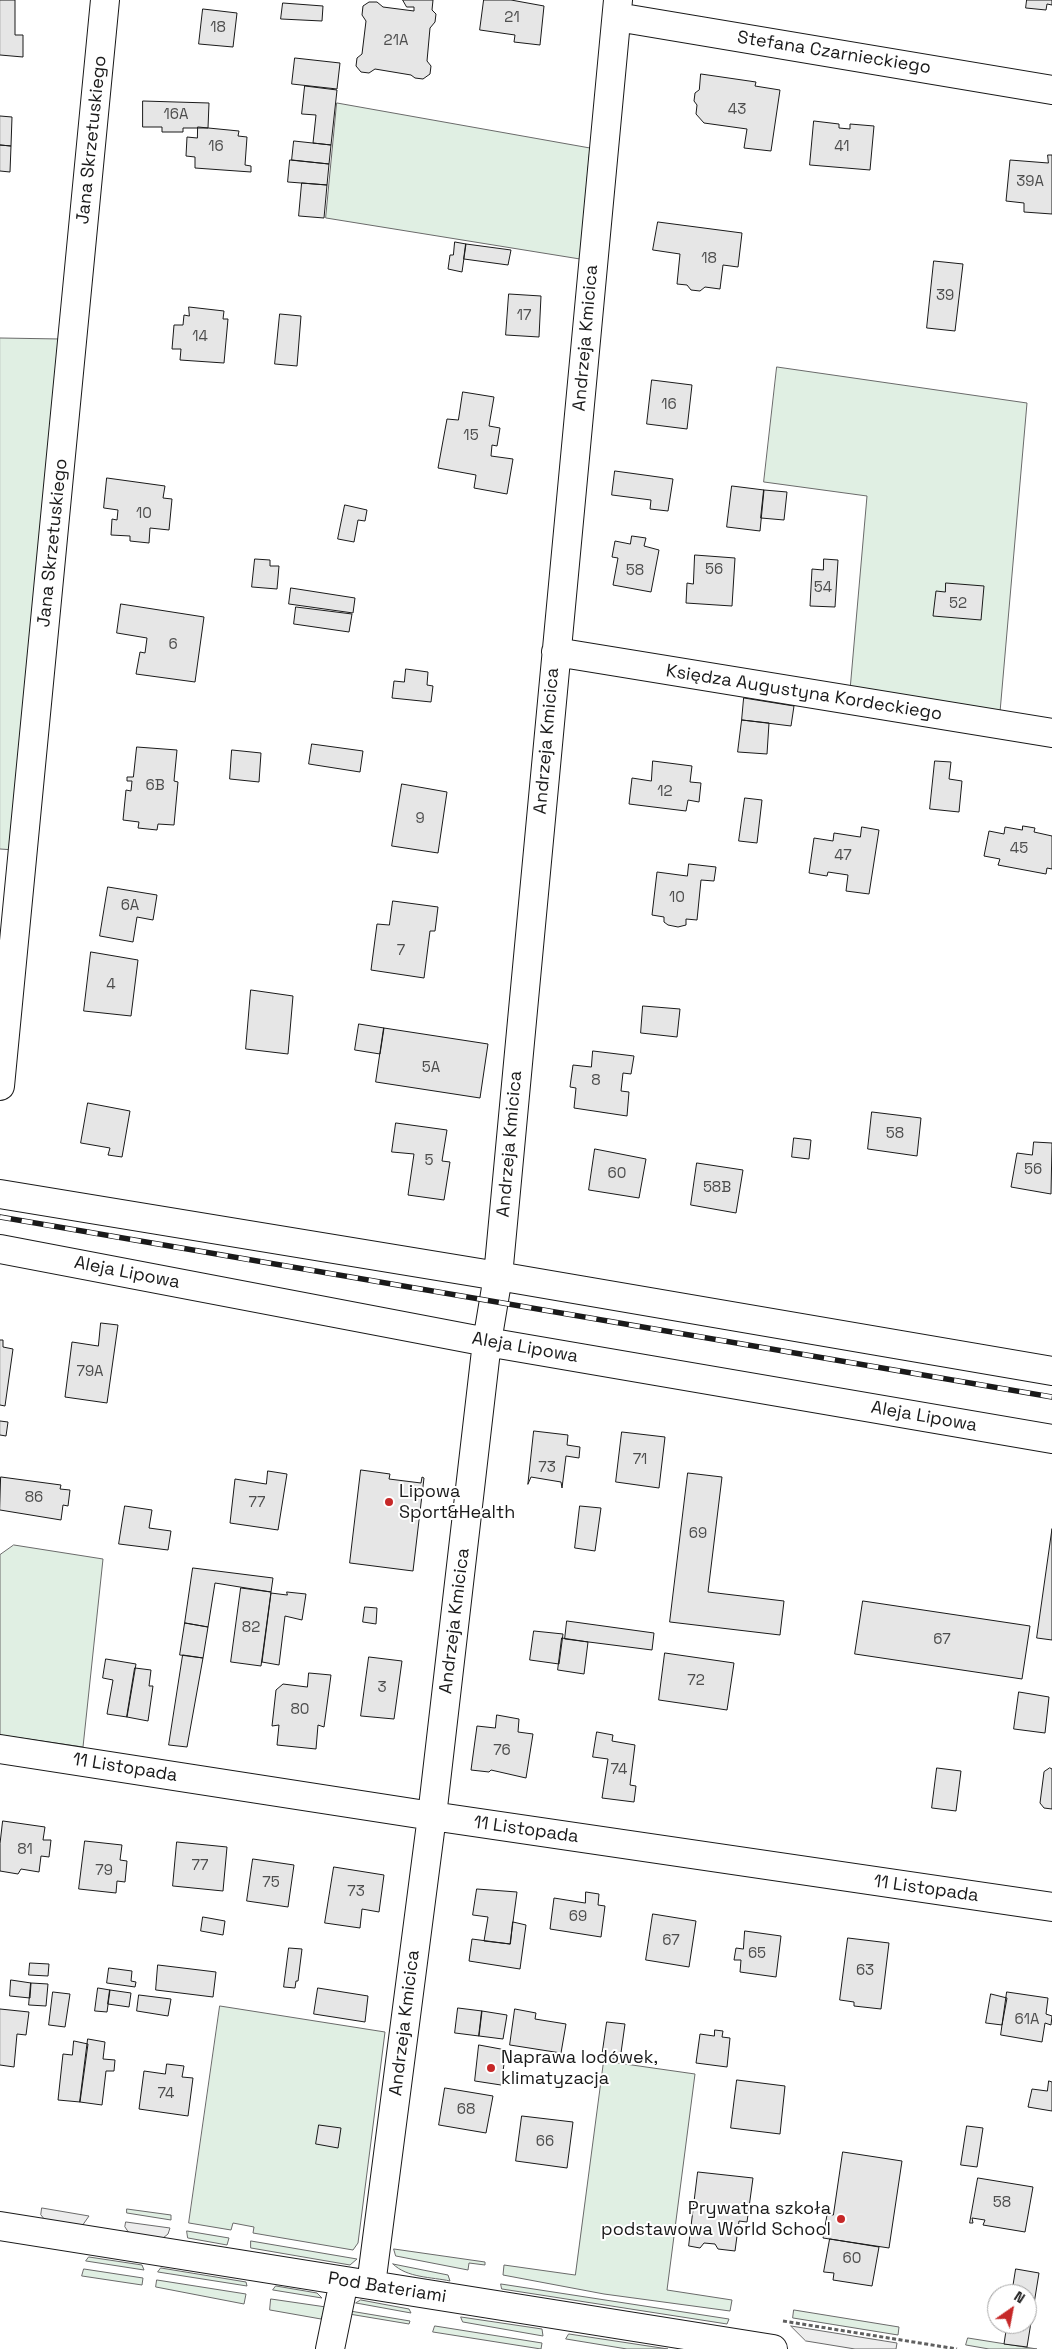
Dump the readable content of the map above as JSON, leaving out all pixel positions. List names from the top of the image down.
{
  "streets": {
    "street": [
      "Stefana Czarnieckiego",
      "Jana Skrzetuskiego",
      "Andrzeja Kmicica",
      "Księdza Augustyna Kordeckiego",
      "Aleja Lipowa",
      "11 Listopada",
      "Pod Bateriami"
    ]
  },
  "crossings": [
    ["Stefana Czarnieckiego", "Andrzeja Kmicica"],
    ["Andrzeja Kmicica", "Księdza Augustyna Kordeckiego"],
    ["Andrzeja Kmicica", "Aleja Lipowa"],
    ["Andrzeja Kmicica", "11 Listopada"],
    ["Andrzeja Kmicica", "Pod Bateriami"]
  ],
  "places": ["Lipowa Sport&Health", "Naprawa lodówek, klimatyzacja", "Prywatna szkoła podstawowa World School"],
  "house_numbers": [
    "21",
    "18",
    "21A",
    "43",
    "16A",
    "16",
    "41",
    "39A",
    "18",
    "39",
    "17",
    "14",
    "16",
    "15",
    "10",
    "56",
    "58",
    "54",
    "52",
    "6",
    "6B",
    "12",
    "9",
    "45",
    "47",
    "10",
    "6A",
    "7",
    "4",
    "5A",
    "8",
    "58",
    "5",
    "56",
    "60",
    "58B",
    "79A",
    "71",
    "73",
    "86",
    "77",
    "69",
    "82",
    "67",
    "72",
    "3",
    "80",
    "76",
    "74",
    "81",
    "77",
    "79",
    "75",
    "73",
    "69",
    "67",
    "65",
    "63",
    "61A",
    "74",
    "68",
    "66",
    "58",
    "60"
  ],
  "north": "top right"
}
